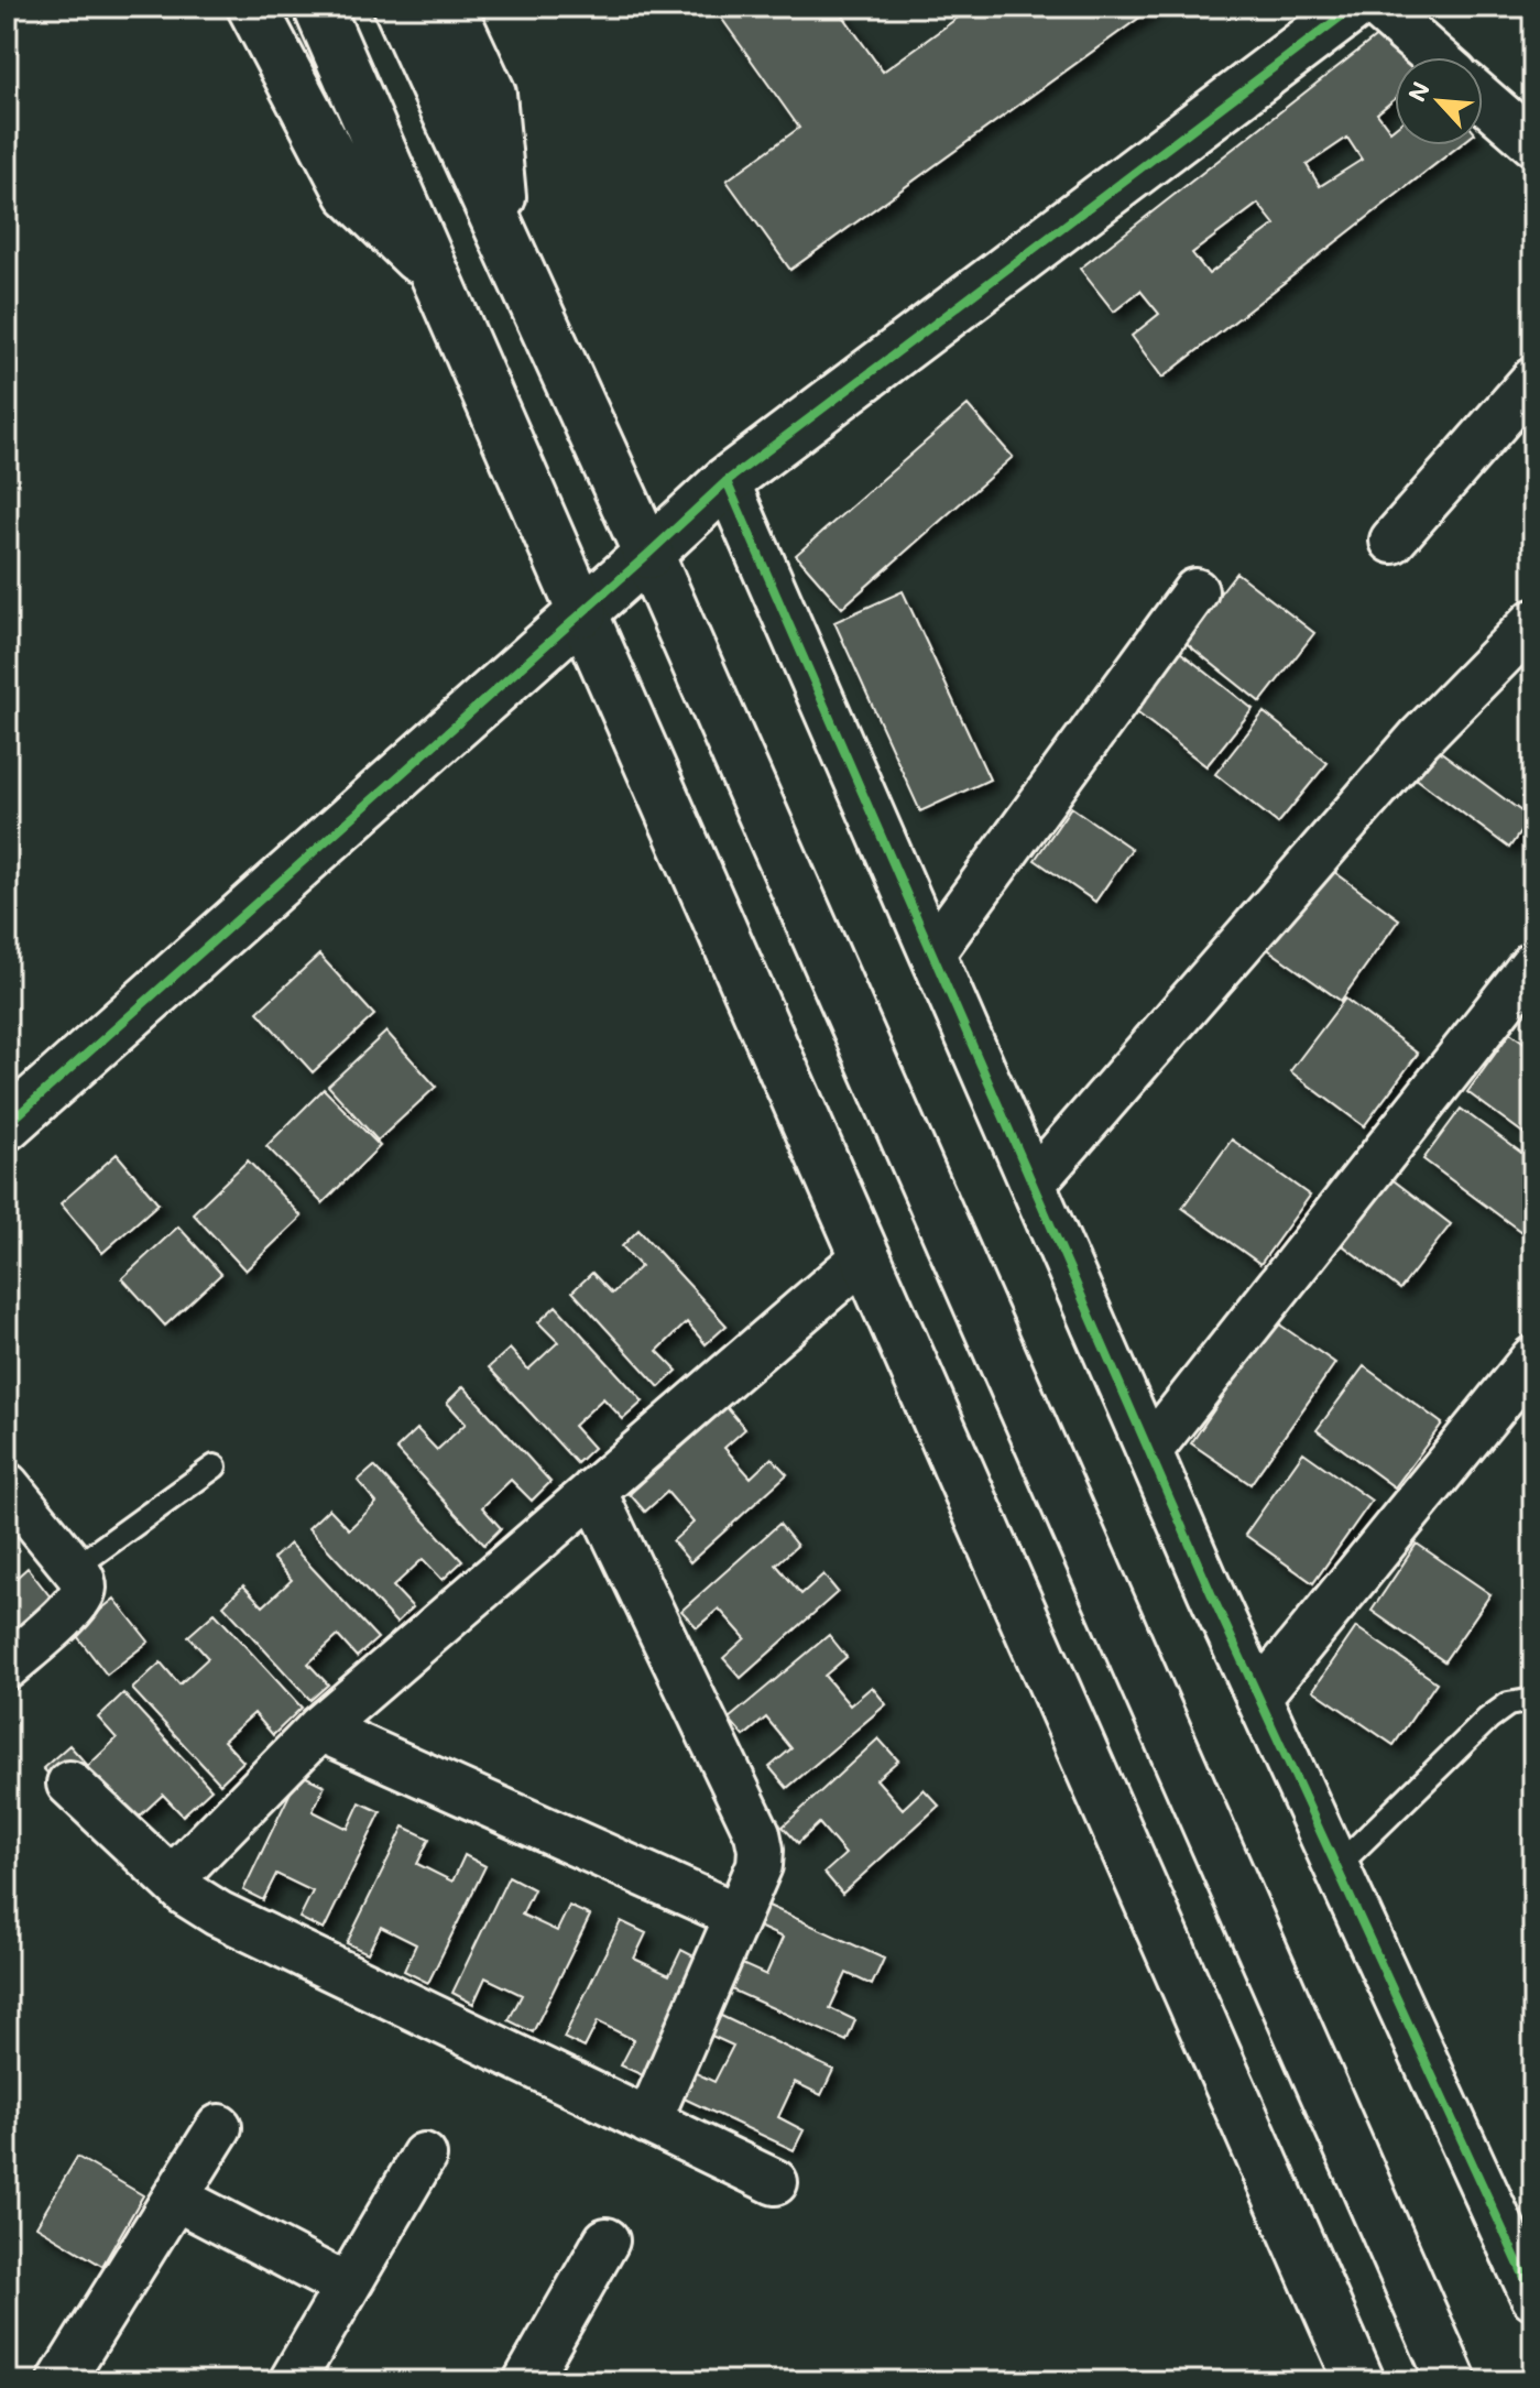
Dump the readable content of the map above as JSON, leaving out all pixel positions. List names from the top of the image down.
{
  "north": "top left"
}
